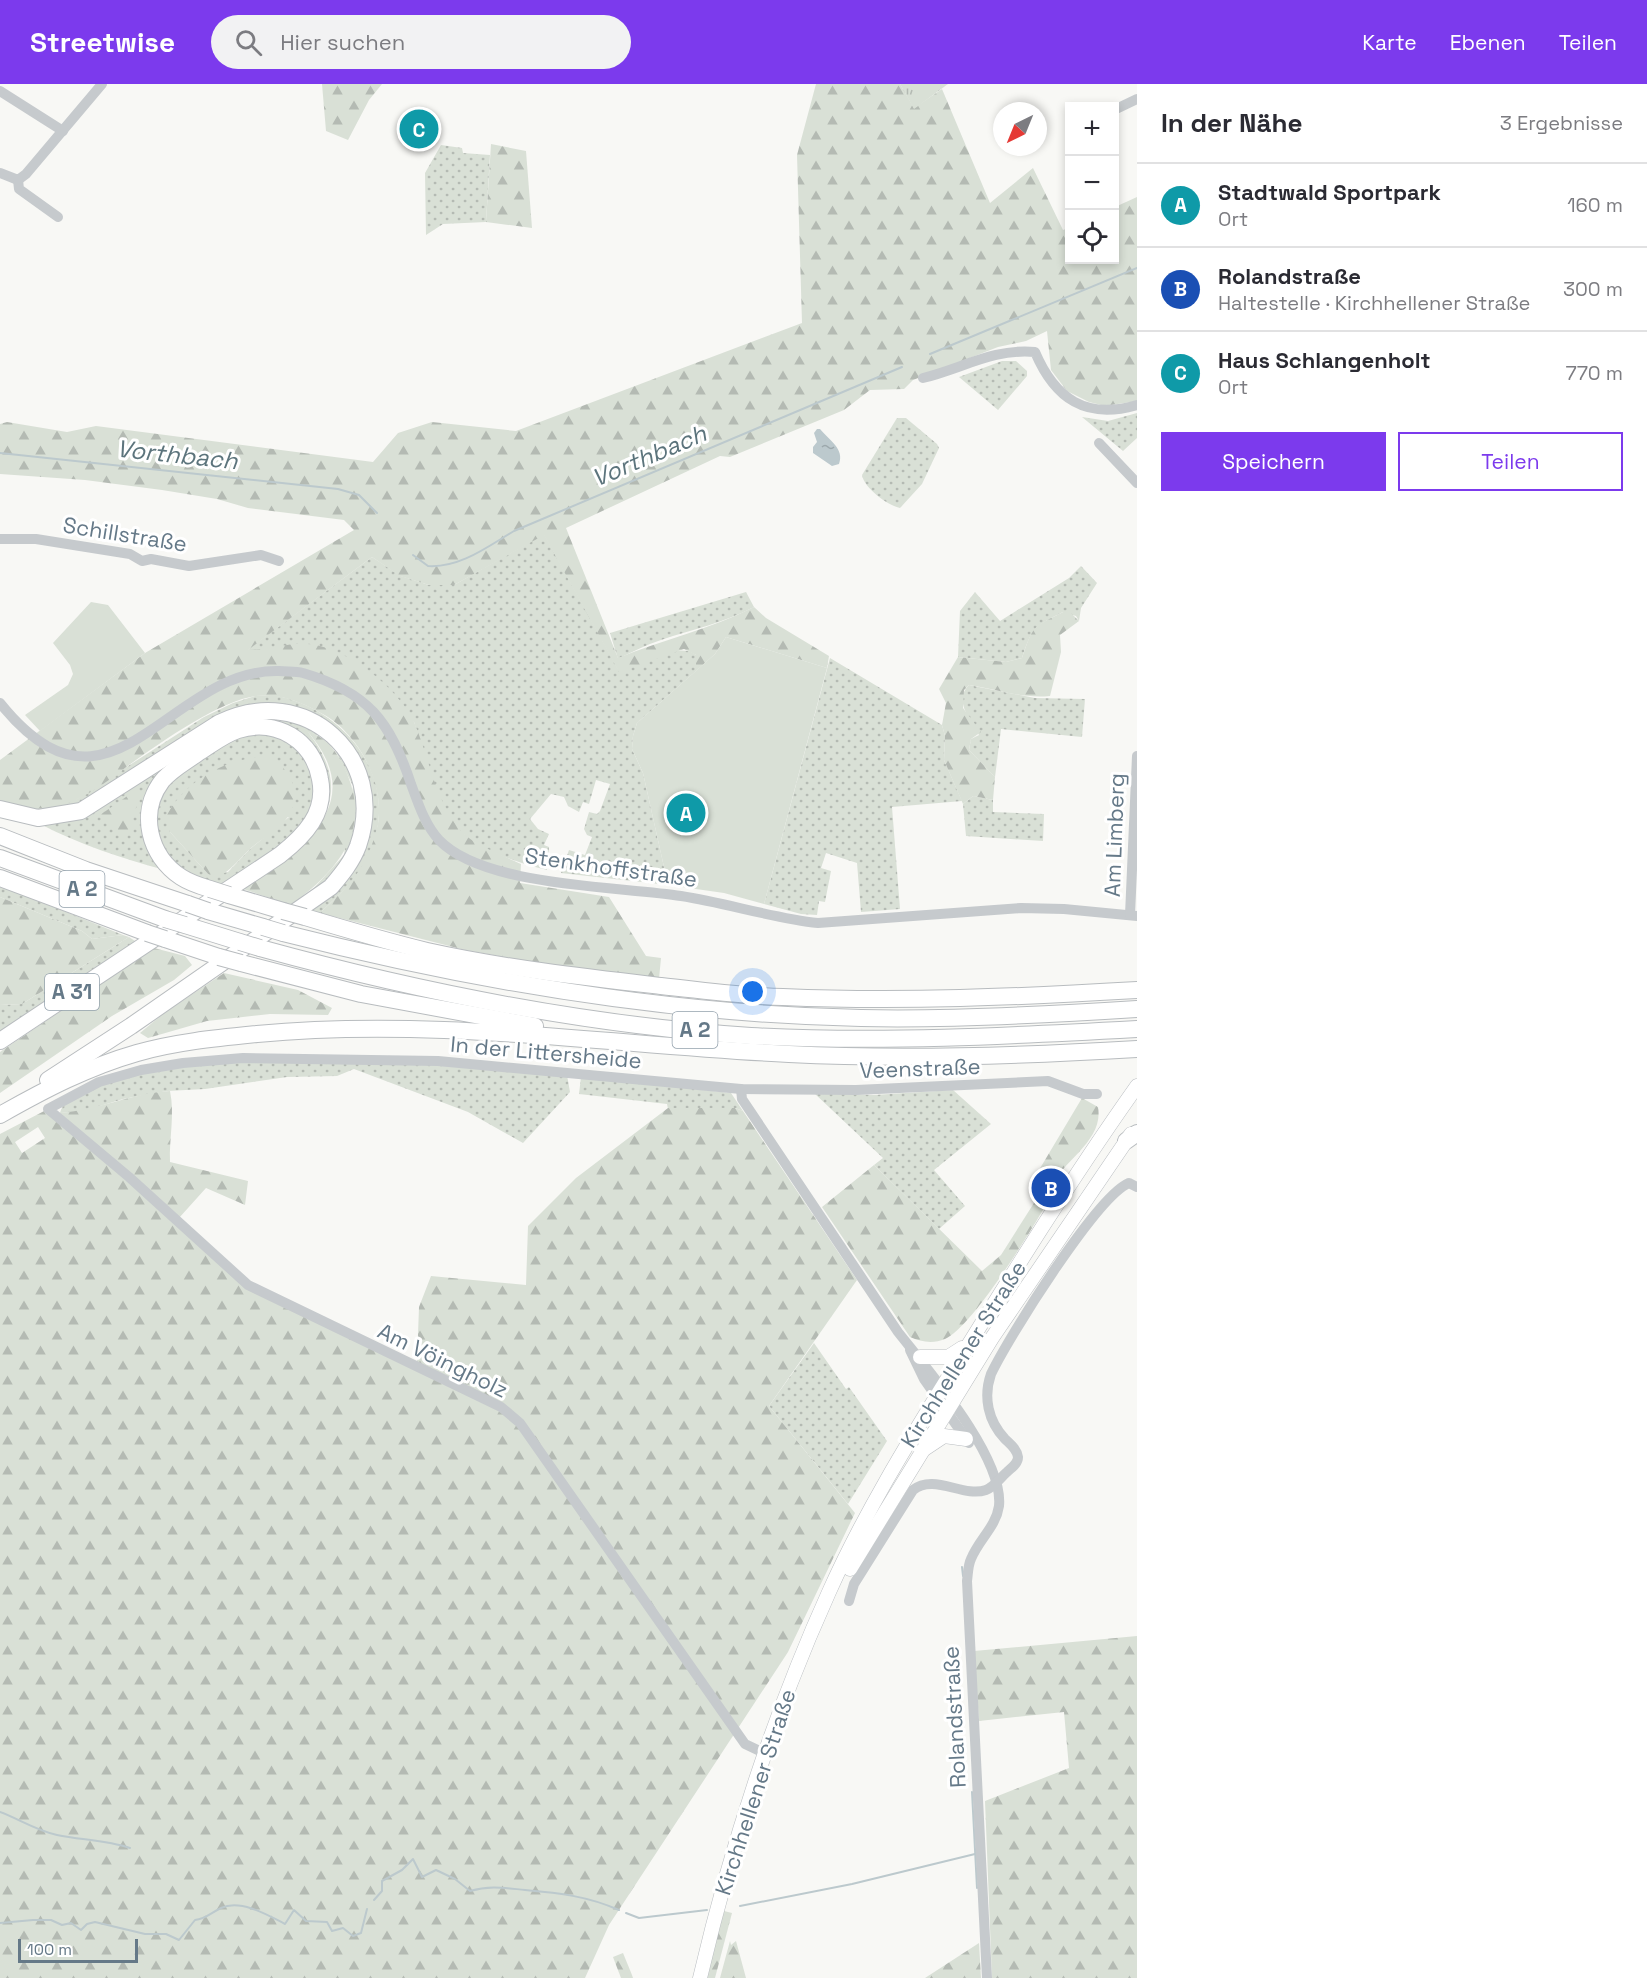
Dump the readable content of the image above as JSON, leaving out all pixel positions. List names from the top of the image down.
{
  "streets": {
    "highway": ["A 2", "A 31"],
    "main road": ["Kirchhellener Straße"],
    "street": [
      "Schillstraße",
      "Am Limberg",
      "Stenkhoffstraße",
      "In der Littersheide",
      "Veenstraße",
      "Am Vöingholz",
      "Rolandstraße"
    ]
  },
  "crossings": [
    ["Am Limberg", "Stenkhoffstraße"],
    ["In der Littersheide", "Veenstraße"],
    ["In der Littersheide", "Am Vöingholz"],
    ["Kirchhellener Straße", "Am Vöingholz"],
    ["Kirchhellener Straße", "Rolandstraße"]
  ],
  "water": ["Vorthbach"],
  "scale_bar": "100 m",
  "north": "bottom left",
  "page": {
    "header": "Streetwise",
    "search": "Hier suchen",
    "nav": ["Karte", "Ebenen", "Teilen"],
    "heading": ["In der Nähe", "3 Ergebnisse"],
    "map_buttons": ["+", "−"],
    "pins": ["C", "A", "B"],
    "list": [
      {
        "mark": "A",
        "name": "Stadtwald Sportpark",
        "note": "Ort",
        "value": "160 m"
      },
      {
        "mark": "B",
        "name": "Rolandstraße",
        "note": "Haltestelle · Kirchhellener Straße",
        "value": "300 m"
      },
      {
        "mark": "C",
        "name": "Haus Schlangenholt",
        "note": "Ort",
        "value": "770 m"
      }
    ],
    "buttons": ["Speichern", "Teilen"],
    "scale": "100 m"
  }
}
